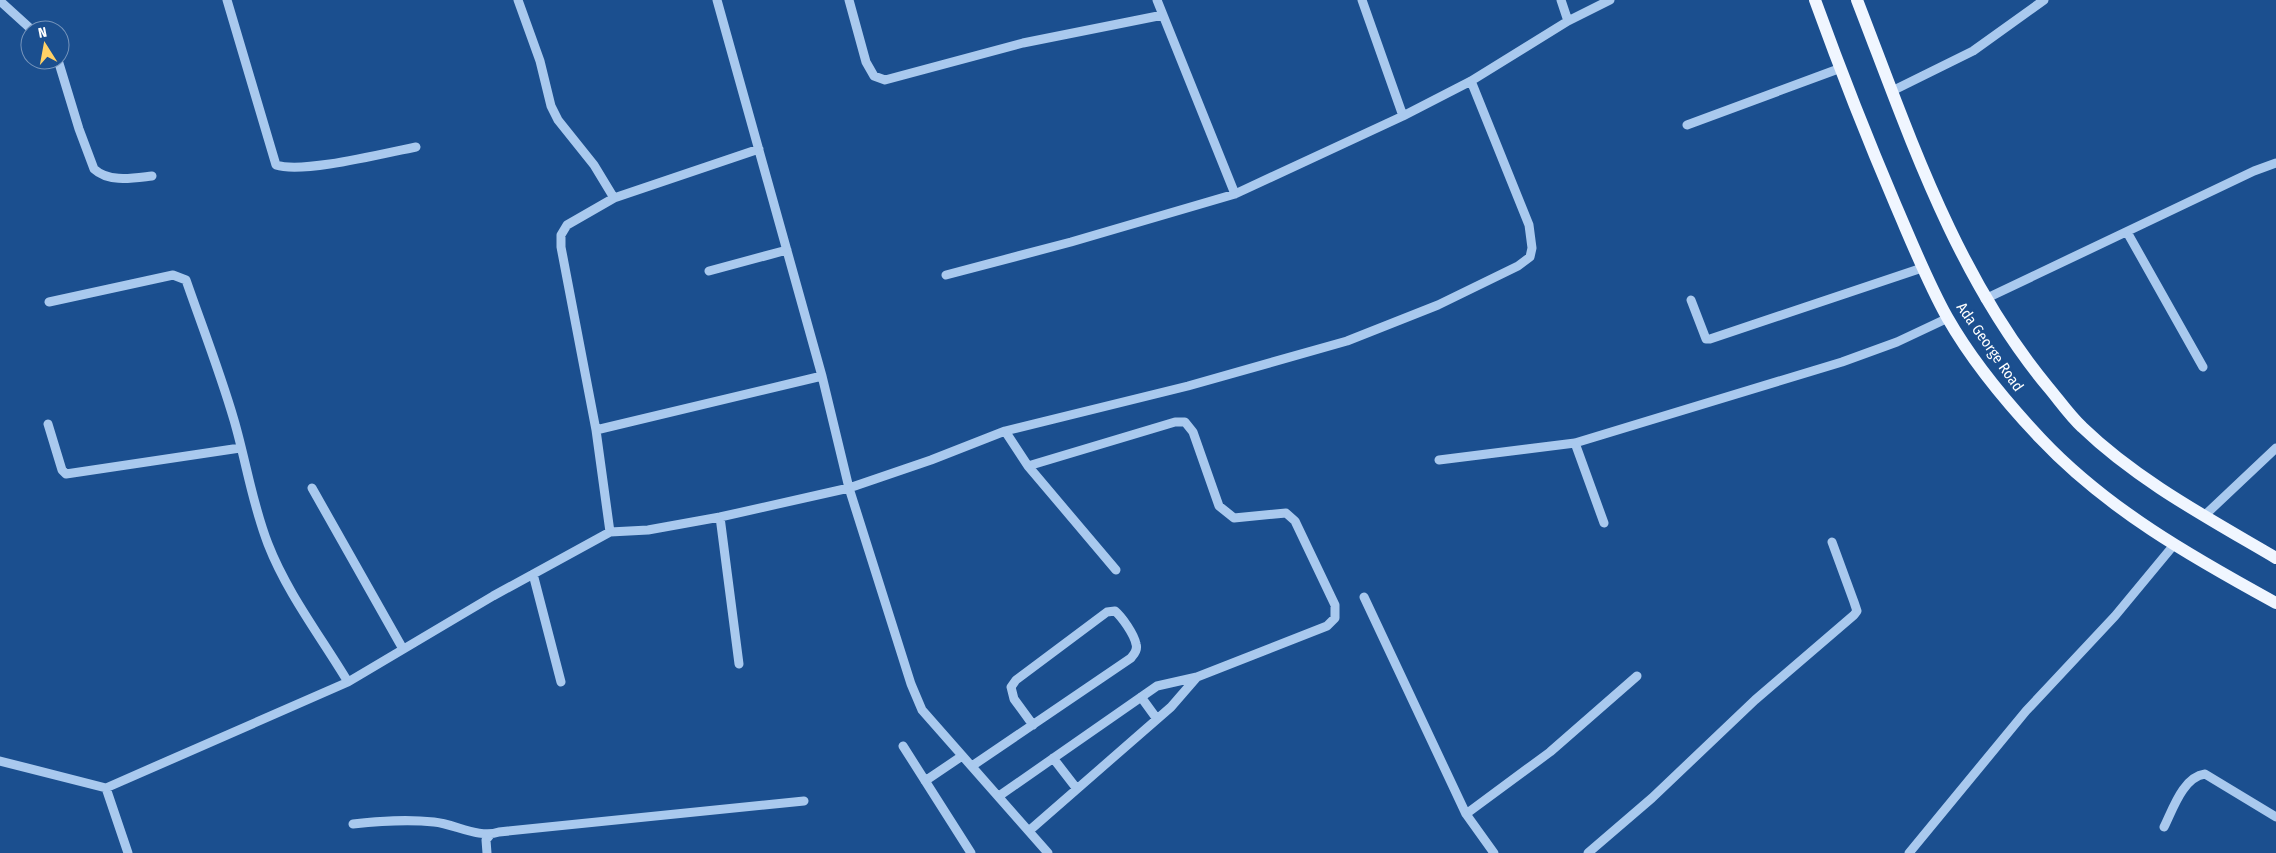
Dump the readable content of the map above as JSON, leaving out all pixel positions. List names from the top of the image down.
{
  "streets": {
    "main road": ["Ada George Road"]
  },
  "north": "top"
}
